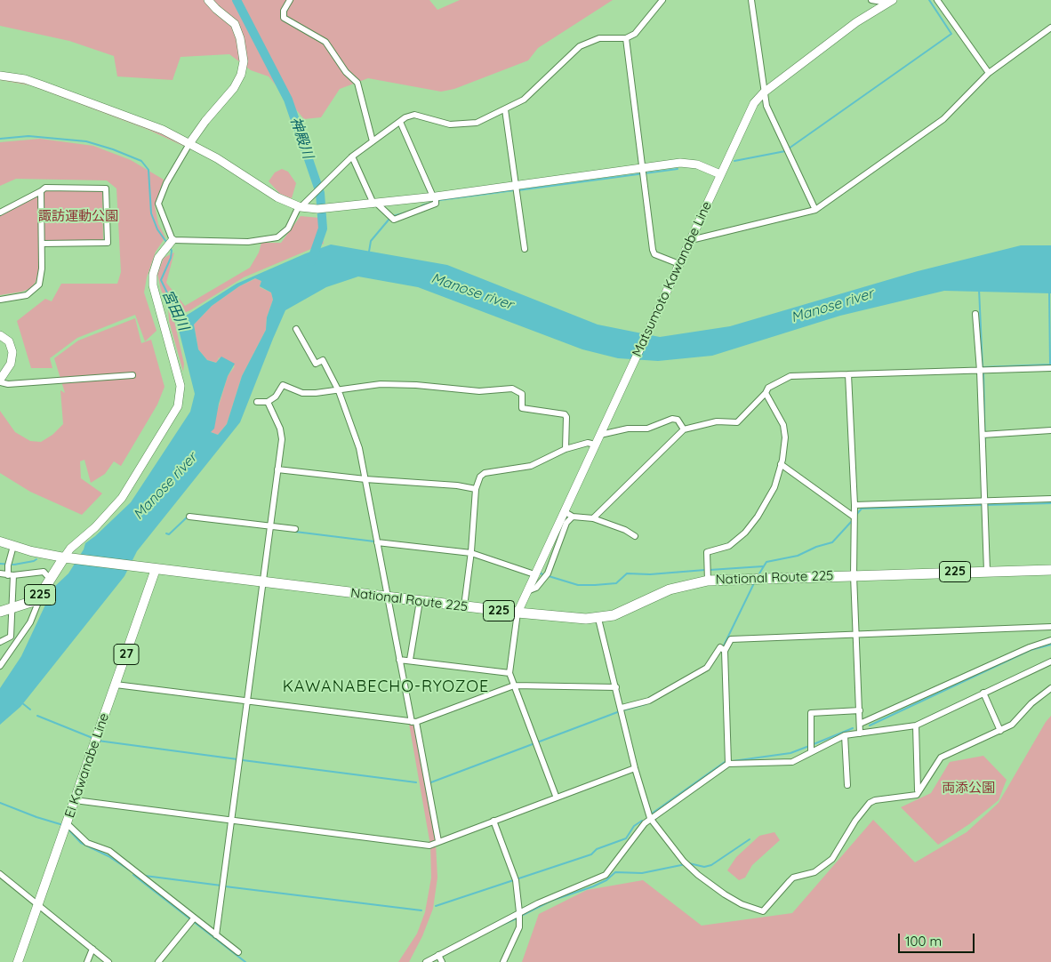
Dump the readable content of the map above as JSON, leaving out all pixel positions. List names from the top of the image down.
{
  "streets": {
    "highway": ["225", "National Route 225"],
    "main road": ["27", "Ei Kawanabe Line"],
    "street": ["Matsumoto Kawanabe Line"]
  },
  "crossings": [
    ["Matsumoto Kawanabe Line", "National Route 225"],
    ["225", "National Route 225"],
    ["National Route 225", "Ei Kawanabe Line"]
  ],
  "districts": ["KAWANABECHO-RYOZOE"],
  "water": ["神殿川", "Manose river", "宮田川"],
  "parks": ["諏訪運動公園", "両添公園"],
  "scale_bar": "100 m"
}
